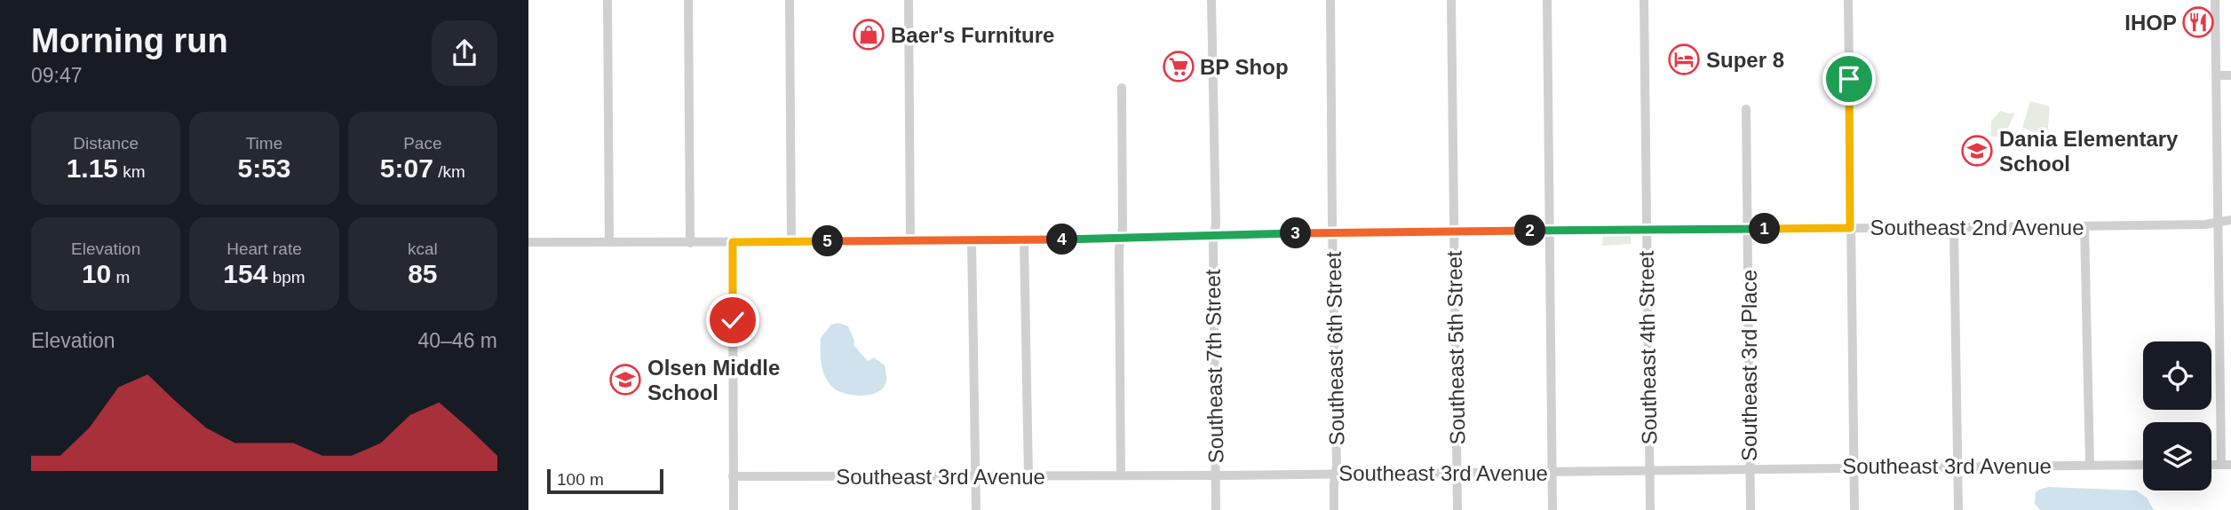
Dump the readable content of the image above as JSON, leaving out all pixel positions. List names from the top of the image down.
{
  "streets": {
    "street": [
      "Southeast 2nd Avenue",
      "Southeast 5th Street",
      "Southeast 4th Street",
      "Southeast 6th Street",
      "Southeast 3rd Place",
      "Southeast 7th Street",
      "Southeast 3rd Avenue"
    ]
  },
  "crossings": [
    ["Southeast 2nd Avenue", "Southeast 5th Street"],
    ["Southeast 2nd Avenue", "Southeast 4th Street"],
    ["Southeast 2nd Avenue", "Southeast 6th Street"],
    ["Southeast 2nd Avenue", "Southeast 3rd Place"],
    ["Southeast 2nd Avenue", "Southeast 7th Street"],
    ["Southeast 5th Street", "Southeast 3rd Avenue"],
    ["Southeast 4th Street", "Southeast 3rd Avenue"],
    ["Southeast 6th Street", "Southeast 3rd Avenue"],
    ["Southeast 3rd Place", "Southeast 3rd Avenue"],
    ["Southeast 7th Street", "Southeast 3rd Avenue"]
  ],
  "places": {
    "restaurant": ["IHOP"],
    "shop": ["Baer's Furniture"],
    "hotel": ["Super 8"],
    "supermarket": ["BP Shop"],
    "school or university": ["Dania Elementary School", "Olsen Middle School"]
  },
  "scale_bar": "100 m",
  "page": {
    "heading": ["Morning run", "09:47"],
    "stats": [
      ["Distance", "1.15 km"],
      ["Time", "5:53"],
      ["Pace", "5:07 /km"],
      ["Elevation", "10 m"],
      ["Heart rate", "154 bpm"],
      ["kcal", "85"]
    ],
    "pins": [
      "1",
      "2",
      "3",
      "4",
      "5"
    ],
    "chart": ["Elevation", "40–46 m"],
    "scale": "100 m"
  }
}
